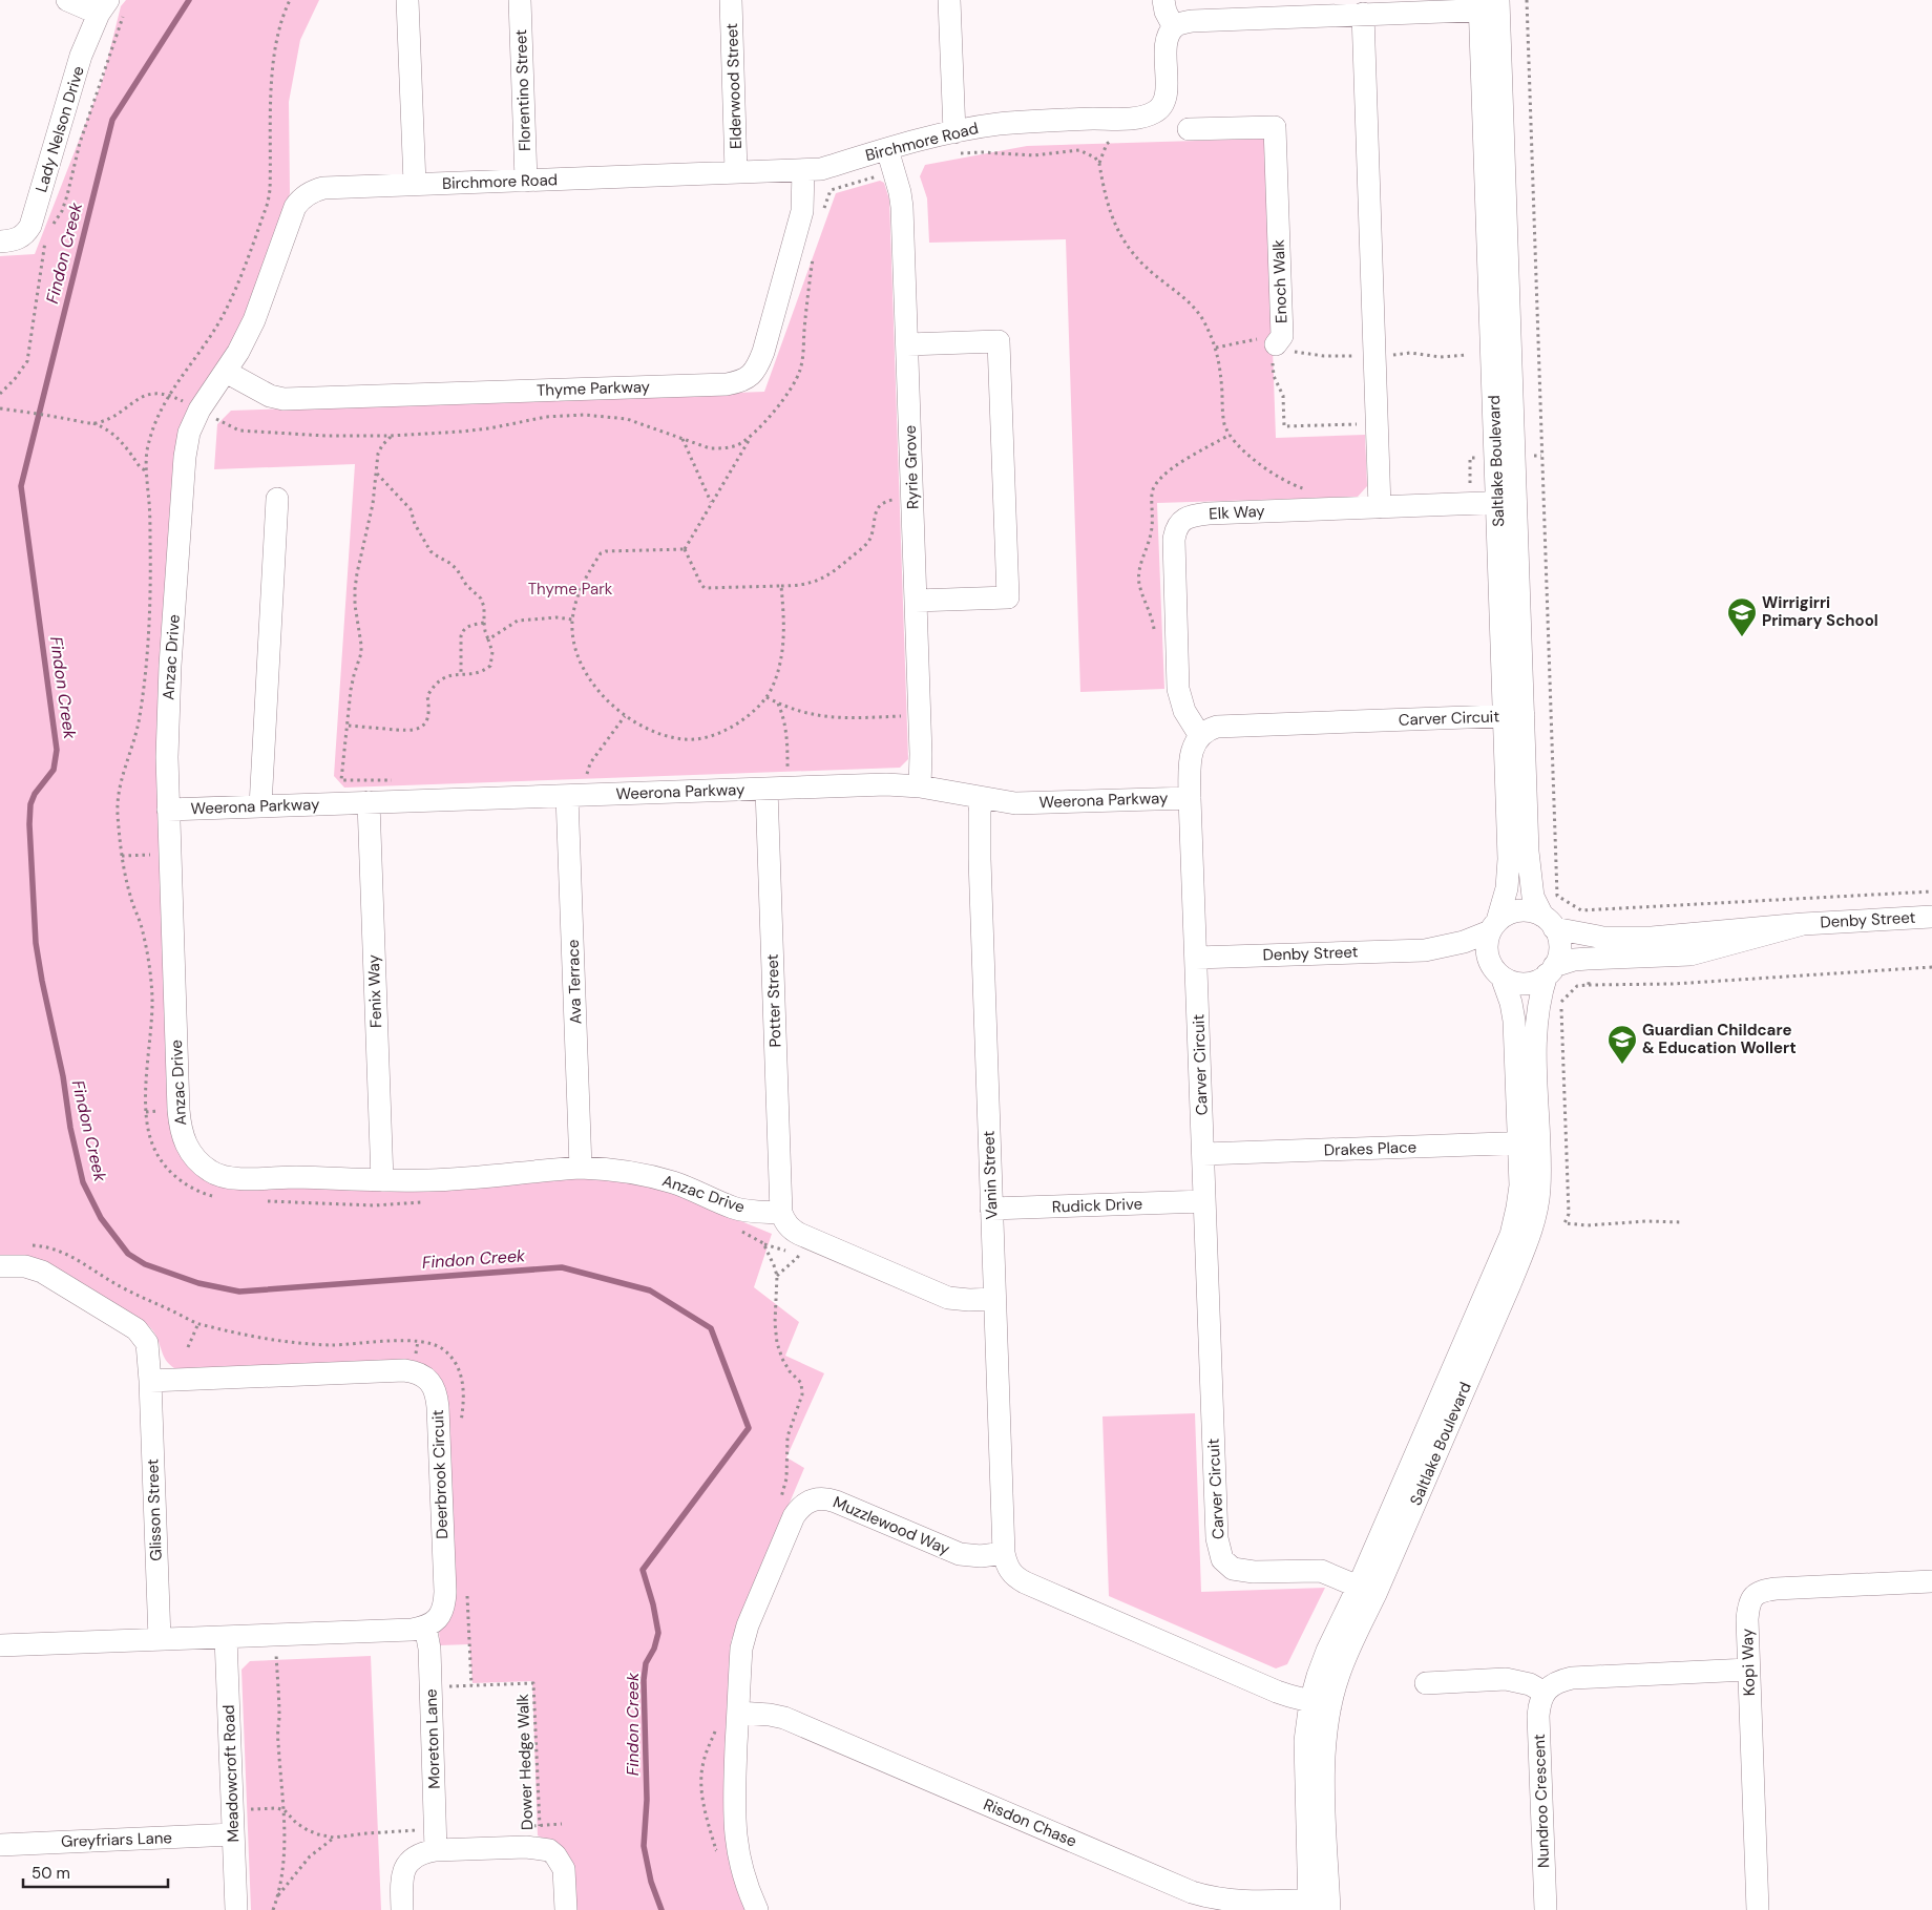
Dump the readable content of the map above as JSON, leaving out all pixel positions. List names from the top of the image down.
{
  "streets": {
    "street": [
      "Elderwood Street",
      "Florentino Street",
      "Lady Nelson Drive",
      "Birchmore Road",
      "Enoch Walk",
      "Thyme Parkway",
      "Saltlake Boulevard",
      "Ryrie Grove",
      "Elk Way",
      "Anzac Drive",
      "Carver Circuit",
      "Weerona Parkway",
      "Denby Street",
      "Ava Terrace",
      "Fenix Way",
      "Potter Street",
      "Drakes Place",
      "Vanin Street",
      "Rudick Drive",
      "Deerbrook Circuit",
      "Glisson Street",
      "Muzzlewood Way",
      "Kopi Way",
      "Moreton Lane",
      "Meadowcroft Road",
      "Nundroo Crescent",
      "Risdon Chase",
      "Greyfriars Lane"
    ],
    "path": ["Dower Hedge Walk"]
  },
  "crossings": [
    ["Elderwood Street", "Birchmore Road"],
    ["Florentino Street", "Birchmore Road"],
    ["Birchmore Road", "Thyme Parkway"],
    ["Birchmore Road", "Ryrie Grove"],
    ["Birchmore Road", "Anzac Drive"],
    ["Thyme Parkway", "Anzac Drive"],
    ["Saltlake Boulevard", "Elk Way"],
    ["Saltlake Boulevard", "Carver Circuit"],
    ["Saltlake Boulevard", "Denby Street"],
    ["Saltlake Boulevard", "Drakes Place"],
    ["Saltlake Boulevard", "Risdon Chase"],
    ["Ryrie Grove", "Weerona Parkway"],
    ["Elk Way", "Carver Circuit"],
    ["Anzac Drive", "Weerona Parkway"],
    ["Anzac Drive", "Ava Terrace"],
    ["Anzac Drive", "Fenix Way"],
    ["Anzac Drive", "Potter Street"],
    ["Carver Circuit", "Weerona Parkway"],
    ["Carver Circuit", "Denby Street"],
    ["Carver Circuit", "Drakes Place"],
    ["Carver Circuit", "Rudick Drive"],
    ["Weerona Parkway", "Ava Terrace"],
    ["Weerona Parkway", "Fenix Way"],
    ["Weerona Parkway", "Potter Street"],
    ["Weerona Parkway", "Vanin Street"],
    ["Vanin Street", "Rudick Drive"],
    ["Vanin Street", "Muzzlewood Way"],
    ["Deerbrook Circuit", "Glisson Street"],
    ["Deerbrook Circuit", "Moreton Lane"],
    ["Muzzlewood Way", "Risdon Chase"],
    ["Moreton Lane", "Dower Hedge Walk"],
    ["Meadowcroft Road", "Greyfriars Lane"]
  ],
  "water": ["Findon Creek"],
  "parks": ["Thyme Park"],
  "places": {
    "school or university": ["Wirrigirri Primary School", "Guardian Childcare & Education Wollert"]
  },
  "scale_bar": "50 m"
}
